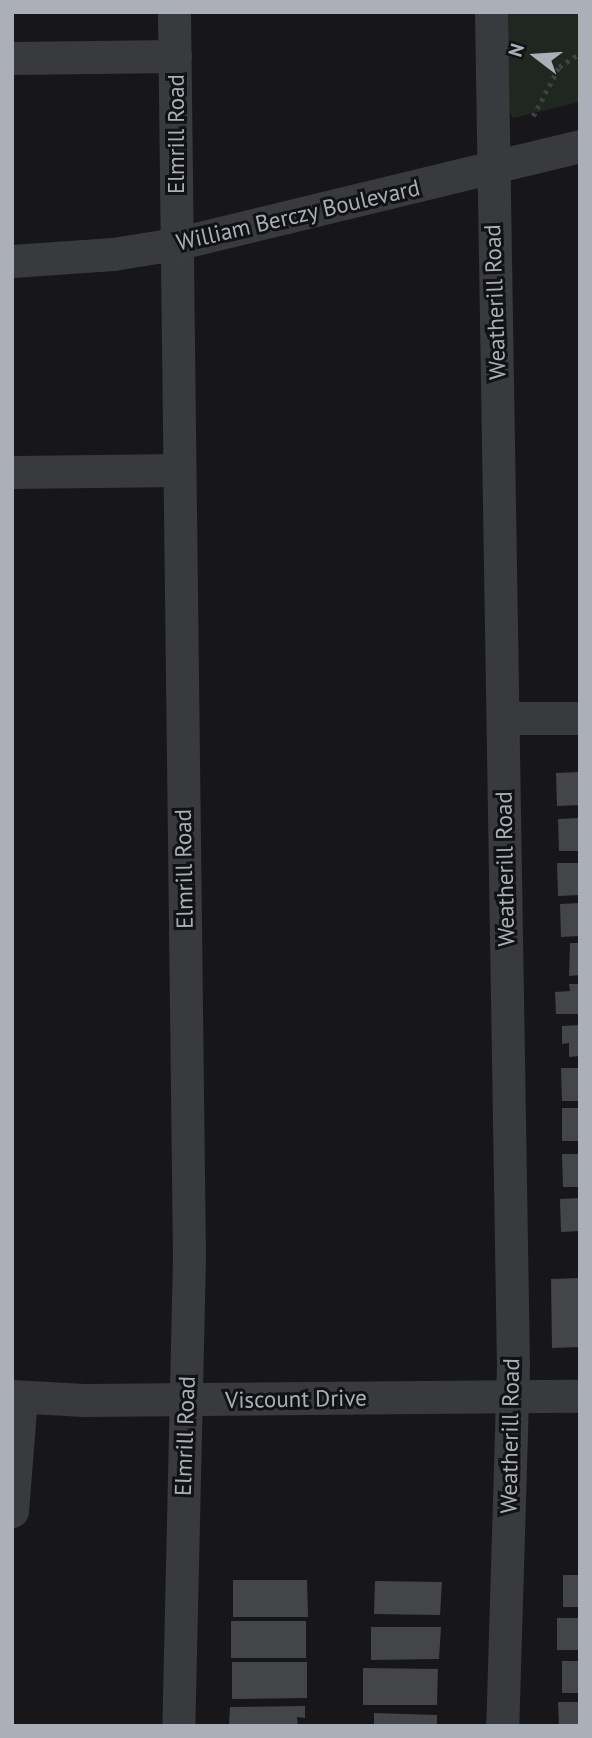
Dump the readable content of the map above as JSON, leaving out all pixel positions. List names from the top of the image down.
{
  "streets": {
    "street": [
      "Elmrill Road",
      "William Berczy Boulevard",
      "Weatherill Road",
      "Viscount Drive"
    ]
  },
  "crossings": [
    ["Elmrill Road", "William Berczy Boulevard"],
    ["Elmrill Road", "Viscount Drive"],
    ["William Berczy Boulevard", "Weatherill Road"],
    ["Weatherill Road", "Viscount Drive"]
  ],
  "north": "left"
}
